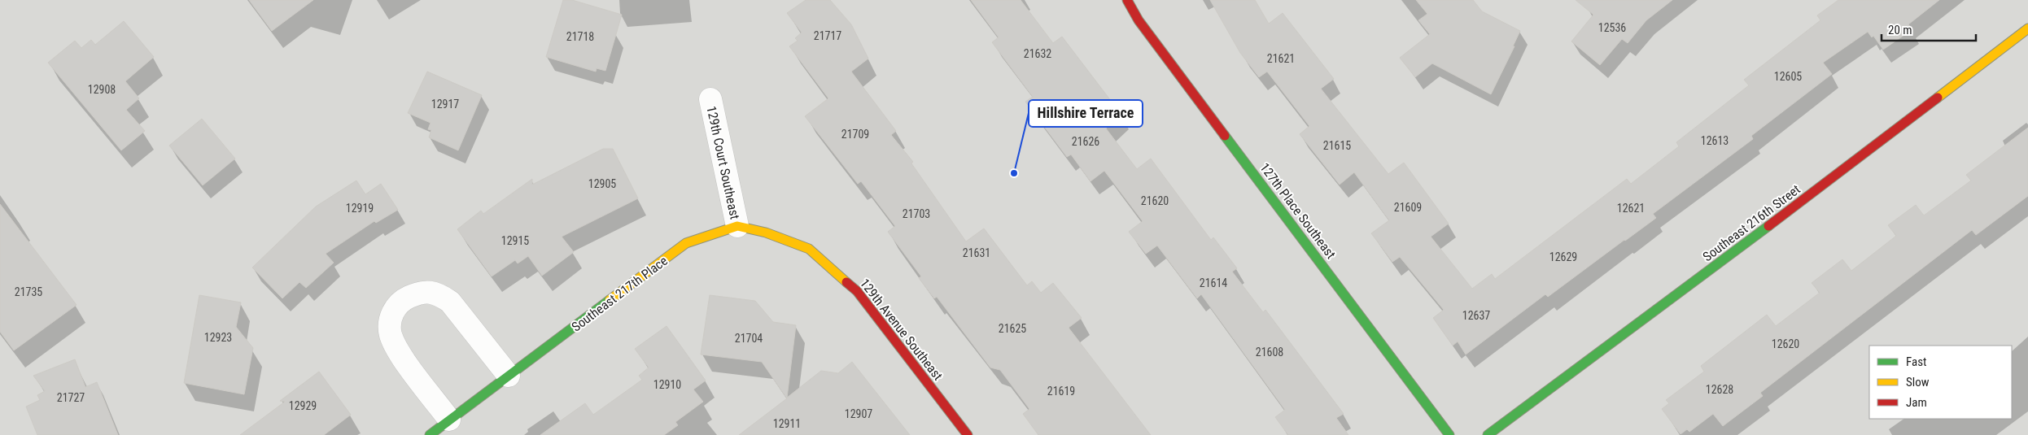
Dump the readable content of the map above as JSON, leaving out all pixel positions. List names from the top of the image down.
{
  "streets": {
    "street": [
      "129th Court Southeast",
      "127th Place Southeast",
      "Southeast 216th Street",
      "Southeast 217th Place",
      "129th Avenue Southeast"
    ]
  },
  "crossings": [
    ["129th Court Southeast", "Southeast 217th Place"],
    ["129th Court Southeast", "129th Avenue Southeast"],
    ["Southeast 217th Place", "129th Avenue Southeast"]
  ],
  "places": ["Hillshire Terrace"],
  "house_numbers": [
    "12536",
    "21717",
    "21718",
    "21632",
    "21621",
    "12605",
    "12908",
    "12917",
    "21709",
    "12613",
    "21626",
    "21615",
    "12905",
    "21620",
    "21609",
    "12919",
    "12621",
    "21703",
    "12915",
    "21631",
    "12629",
    "21614",
    "21735",
    "12637",
    "21625",
    "12923",
    "21704",
    "12620",
    "21608",
    "12910",
    "12628",
    "21619",
    "21727",
    "12929",
    "12907",
    "12911"
  ],
  "legend": ["Fast", "Slow", "Jam"],
  "scale_bar": "20 m"
}
